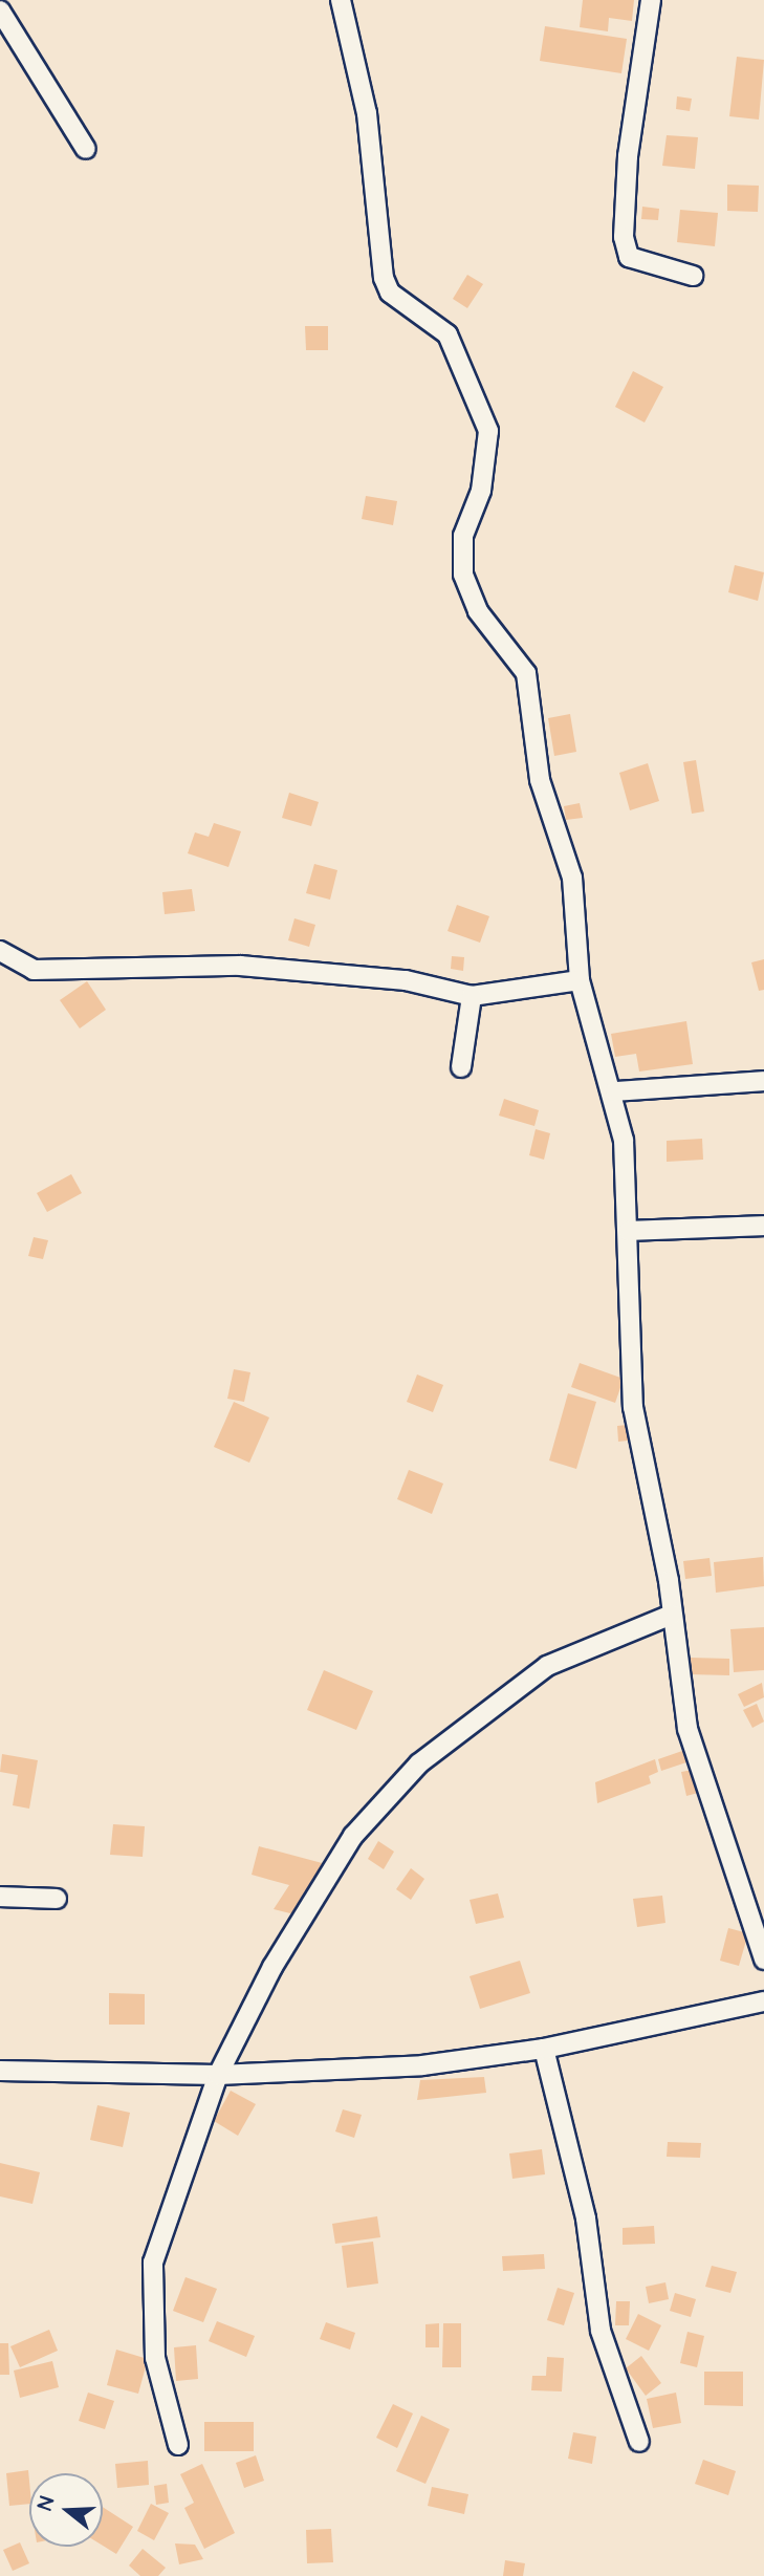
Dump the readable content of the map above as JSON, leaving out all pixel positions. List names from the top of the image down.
{
  "north": "left"
}
